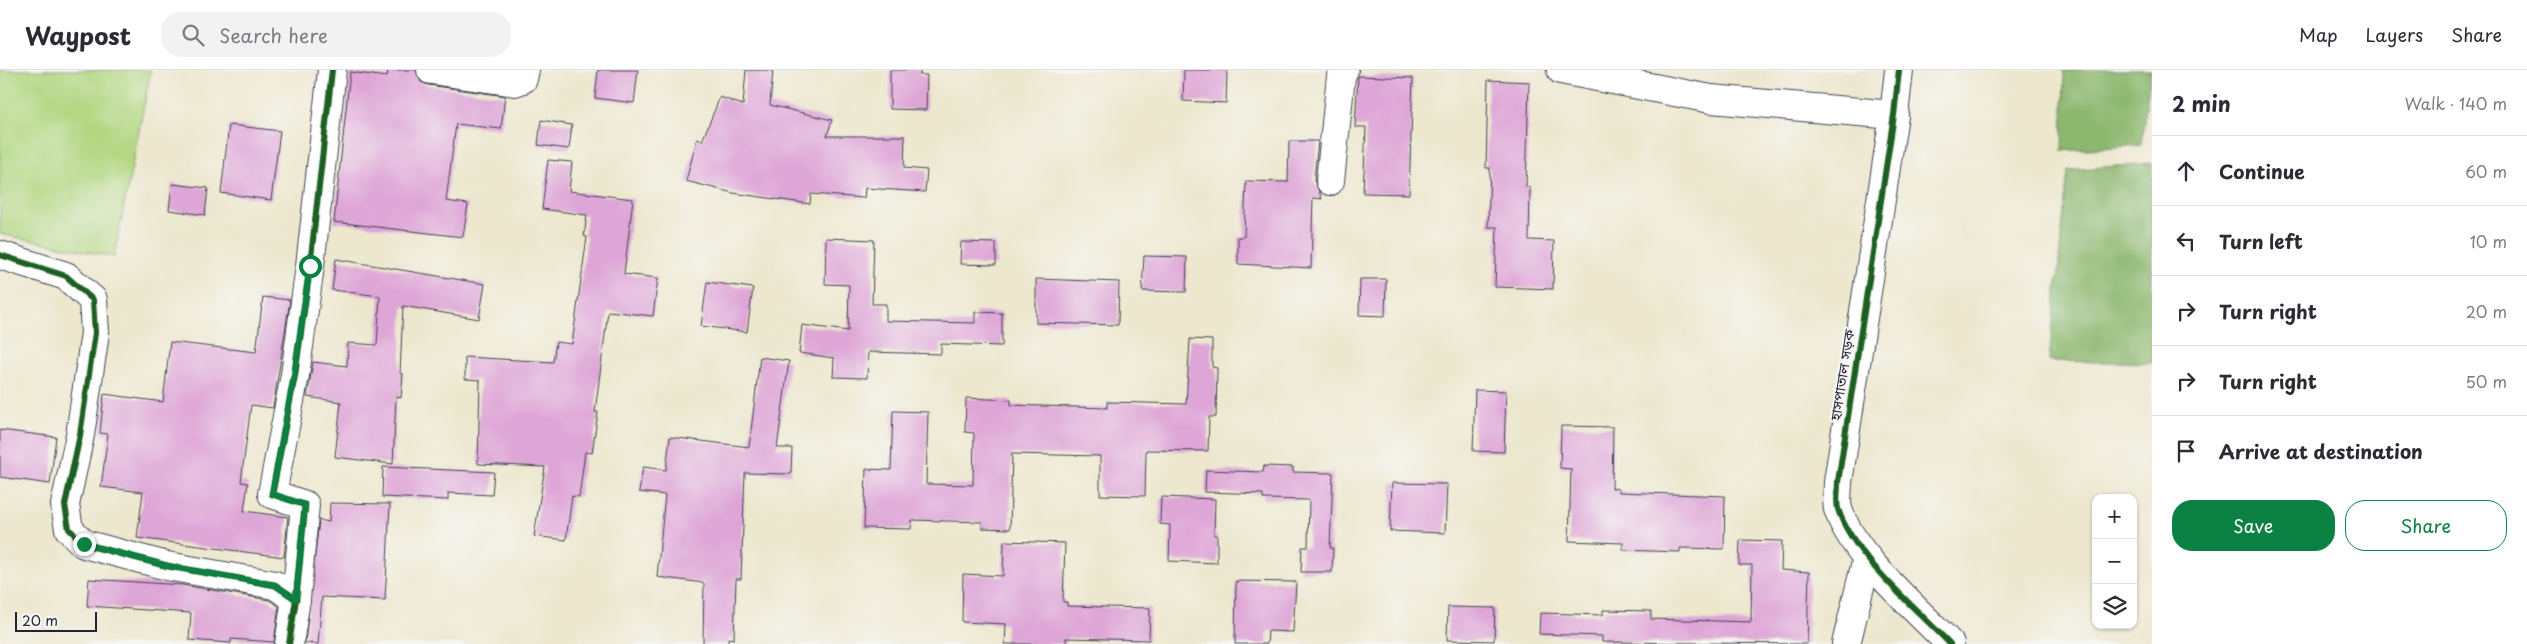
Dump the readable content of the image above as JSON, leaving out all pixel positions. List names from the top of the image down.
{
  "streets": {
    "street": ["হাসপাতাল সড়ক"]
  },
  "scale_bar": "20 m",
  "page": {
    "header": "Waypost",
    "search": "Search here",
    "nav": ["Map", "Layers", "Share"],
    "heading": ["2 min", "Walk · 140 m"],
    "list": [
      ["Continue", "60 m"],
      ["Turn left", "10 m"],
      ["Turn right", "20 m"],
      ["Turn right", "50 m"],
      "Arrive at destination"
    ],
    "buttons": ["Save", "Share"],
    "map_buttons": ["+", "−"],
    "scale": "20 m"
  }
}
